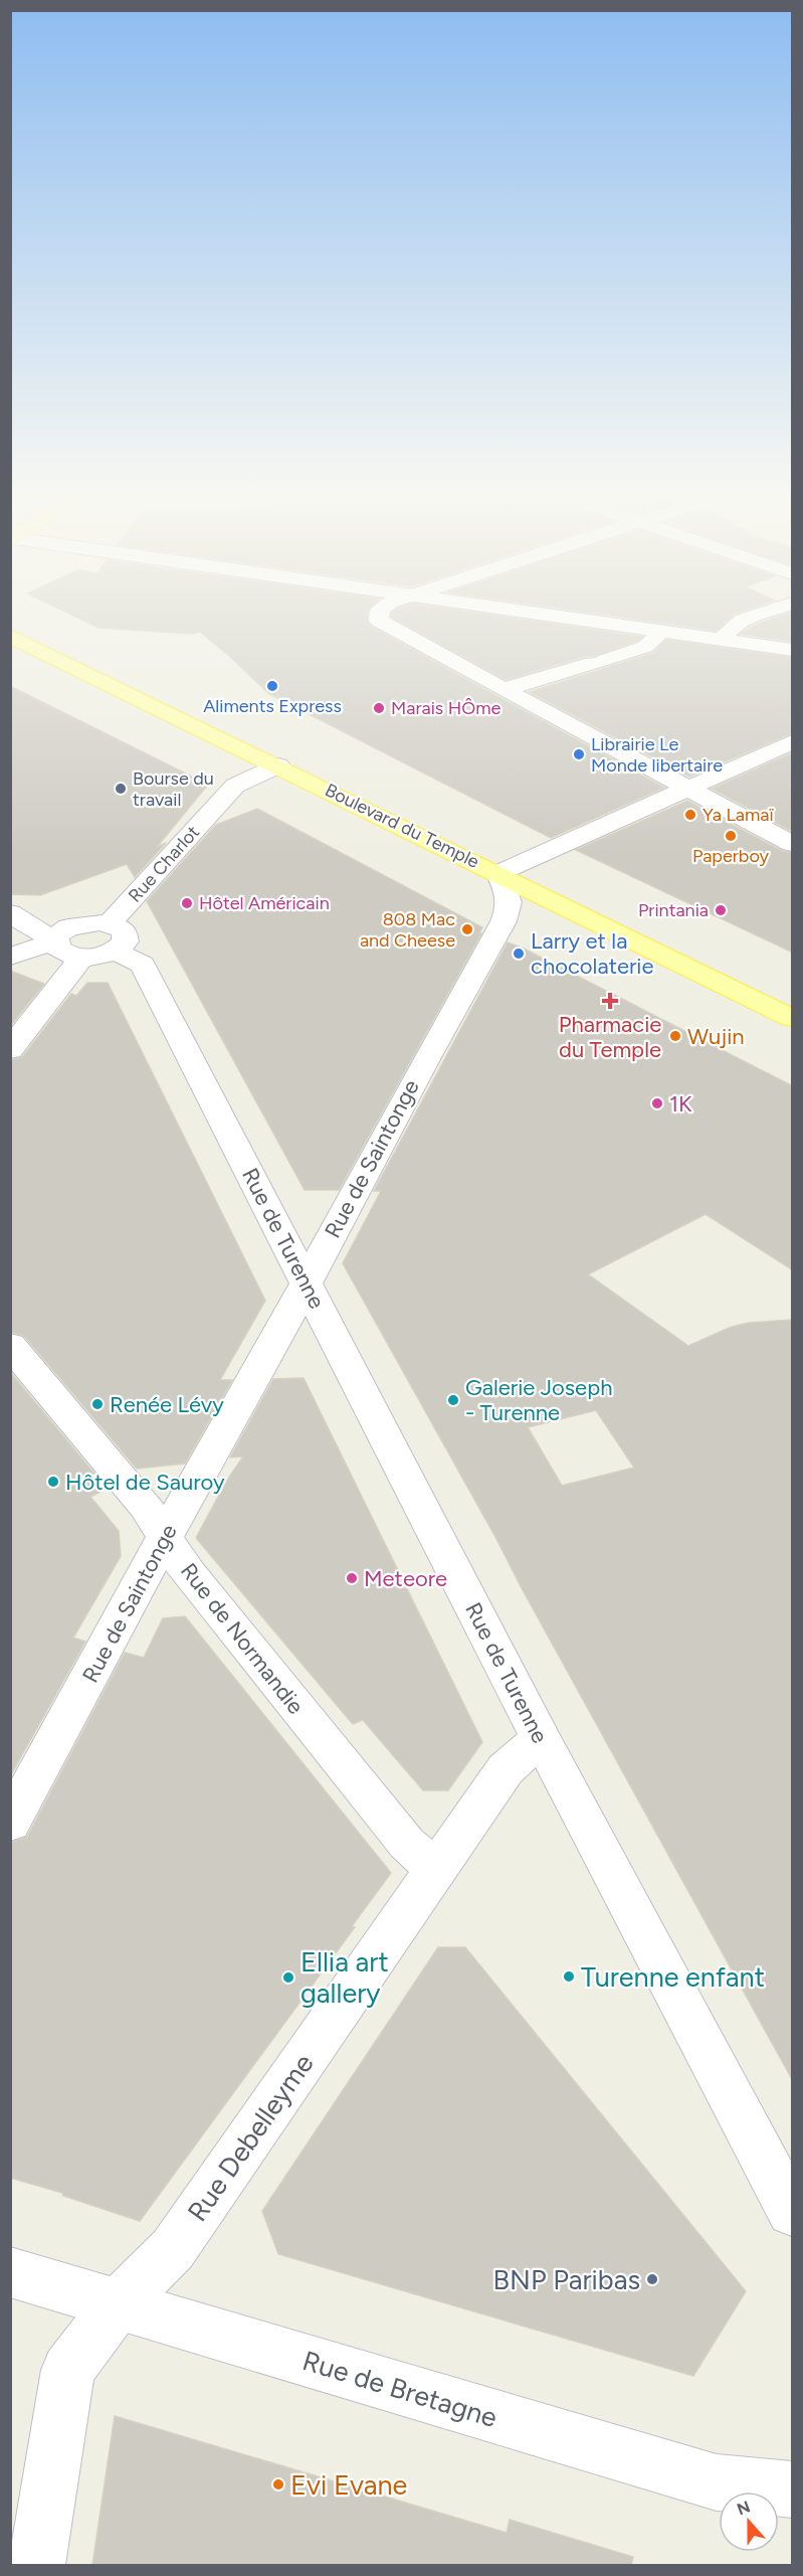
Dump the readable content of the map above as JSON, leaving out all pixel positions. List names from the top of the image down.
{
  "streets": {
    "main road": ["Boulevard du Temple"],
    "street": [
      "Rue Charlot",
      "Rue de Saintonge",
      "Rue de Turenne",
      "Rue de Normandie",
      "Rue Debelleyme",
      "Rue de Bretagne"
    ]
  },
  "crossings": [
    ["Boulevard du Temple", "Rue Charlot"],
    ["Boulevard du Temple", "Rue de Saintonge"],
    ["Rue Charlot", "Rue de Turenne"],
    ["Rue de Saintonge", "Rue de Turenne"],
    ["Rue de Saintonge", "Rue de Normandie"],
    ["Rue de Turenne", "Rue Debelleyme"],
    ["Rue de Normandie", "Rue Debelleyme"],
    ["Rue Debelleyme", "Rue de Bretagne"]
  ],
  "places": {
    "other": [
      "Aliments Express",
      "Marais HÔme",
      "Librairie Le Monde libertaire",
      "Bourse du travail",
      "Ya Lamaï",
      "Paperboy",
      "Hôtel Américain",
      "Printania",
      "808 Mac and Cheese",
      "Larry et la chocolaterie",
      "Wujin",
      "1K",
      "Galerie Joseph - Turenne",
      "Renée Lévy",
      "Hôtel de Sauroy",
      "Meteore",
      "Turenne enfant",
      "Ellia art gallery",
      "BNP Paribas",
      "Evi Evane"
    ],
    "health": ["Pharmacie du Temple"]
  },
  "north": "top"
}
